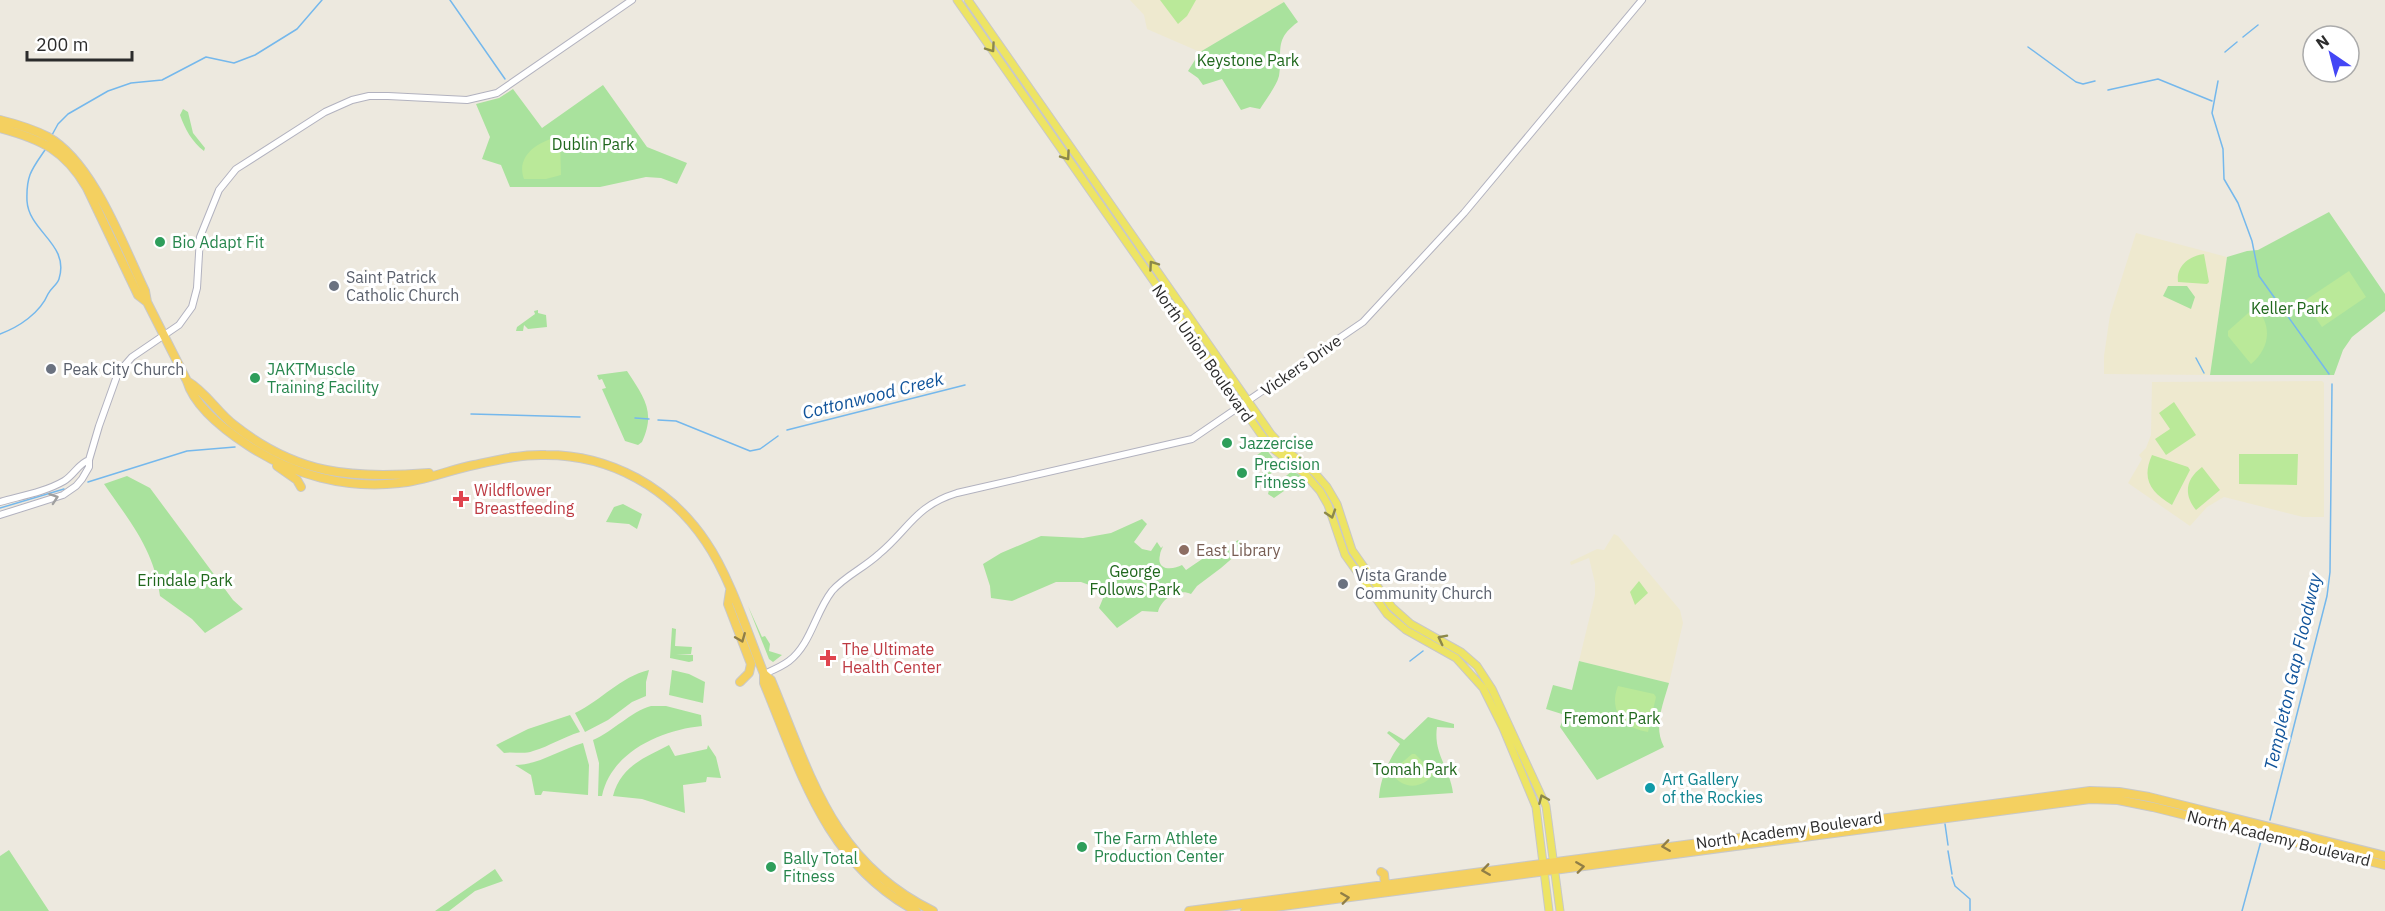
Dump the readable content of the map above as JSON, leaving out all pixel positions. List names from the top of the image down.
{
  "streets": {
    "highway": ["North Academy Boulevard"],
    "main road": ["North Union Boulevard", "Vickers Drive"]
  },
  "crossings": [
    ["North Union Boulevard", "Vickers Drive"],
    ["North Union Boulevard", "North Academy Boulevard"]
  ],
  "water": ["Cottonwood Creek", "Templeton Gap Floodway"],
  "parks": [
    "Keystone Park",
    "Dublin Park",
    "Keller Park",
    "George Follows Park",
    "Erindale Park",
    "Fremont Park",
    "Tomah Park"
  ],
  "places": {
    "other": [
      "Bio Adapt Fit",
      "Saint Patrick Catholic Church",
      "Peak City Church",
      "JAKTMuscle Training Facility",
      "Jazzercise",
      "Precision Fitness",
      "East Library",
      "Vista Grande Community Church",
      "Art Gallery of the Rockies",
      "The Farm Athlete Production Center",
      "Bally Total Fitness"
    ],
    "health": ["Wildflower Breastfeeding", "The Ultimate Health Center"]
  },
  "scale_bar": "200 m",
  "north": "top left"
}
